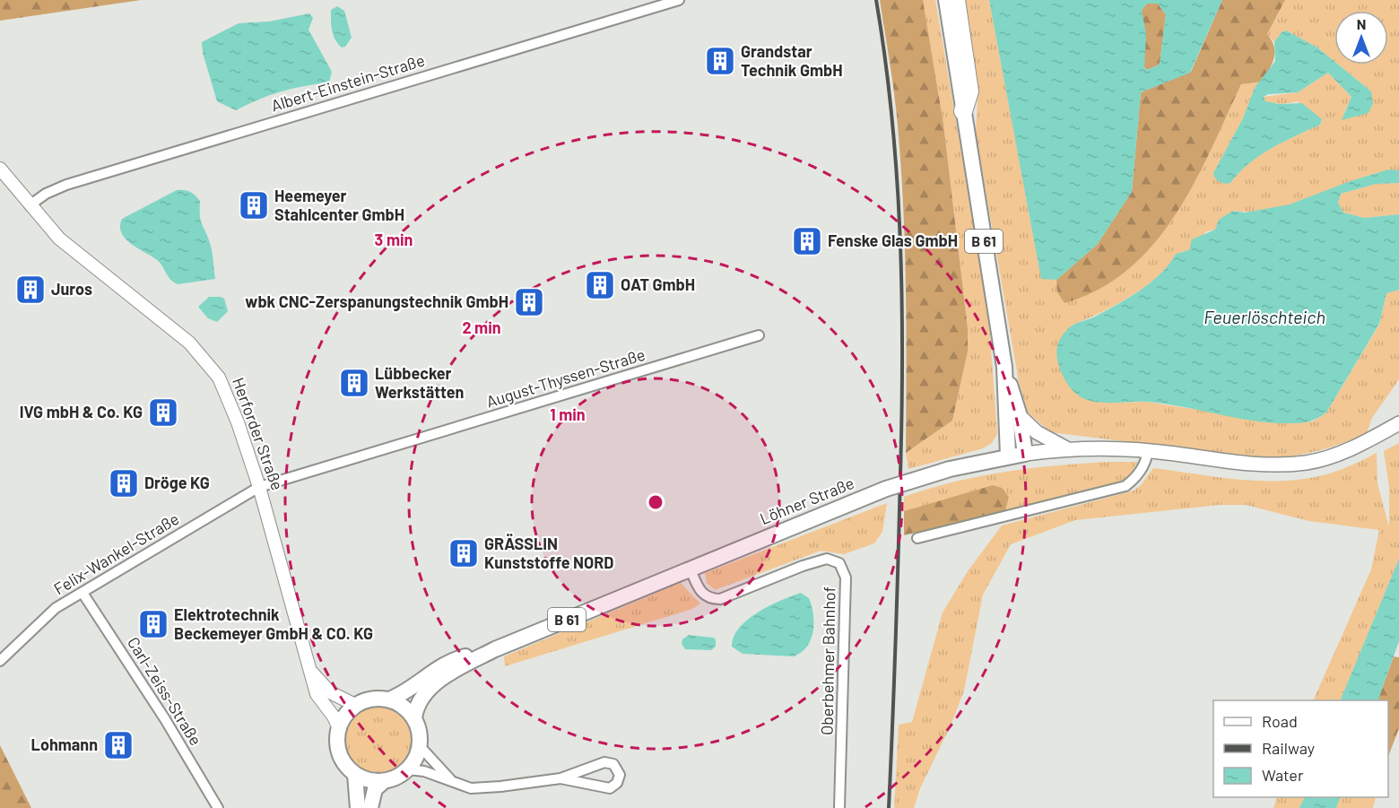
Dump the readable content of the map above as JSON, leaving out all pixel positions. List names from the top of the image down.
{
  "streets": {
    "main road": ["B 61", "Löhner Straße"],
    "street": [
      "Albert-Einstein-Straße",
      "August-Thyssen-Straße",
      "Herforder Straße",
      "Felix-Wankel-Straße",
      "Oberbehmer Bahnhof",
      "Carl-Zeiss-Straße"
    ]
  },
  "crossings": [
    ["Albert-Einstein-Straße", "Herforder Straße"],
    ["B 61", "Löhner Straße"],
    ["August-Thyssen-Straße", "Herforder Straße"],
    ["August-Thyssen-Straße", "Felix-Wankel-Straße"],
    ["Herforder Straße", "Löhner Straße"],
    ["Herforder Straße", "Felix-Wankel-Straße"],
    ["Löhner Straße", "Oberbehmer Bahnhof"],
    ["Felix-Wankel-Straße", "Carl-Zeiss-Straße"]
  ],
  "water": ["Feuerlöschteich"],
  "places": {
    "building": [
      "Grandstar Technik GmbH",
      "Heemeyer Stahlcenter GmbH",
      "Fenske Glas GmbH",
      "OAT GmbH",
      "Juros",
      "wbk CNC-Zerspanungstechnik GmbH",
      "Lübbecker Werkstätten",
      "IVG mbH & Co. KG",
      "Dröge KG",
      "GRÄSSLIN Kunststoffe NORD",
      "Elektrotechnik Beckemeyer GmbH & CO. KG",
      "Lohmann"
    ]
  },
  "legend": ["Road", "Railway", "Water"],
  "north": "top",
  "rings": ["3 min", "2 min", "1 min"]
}
